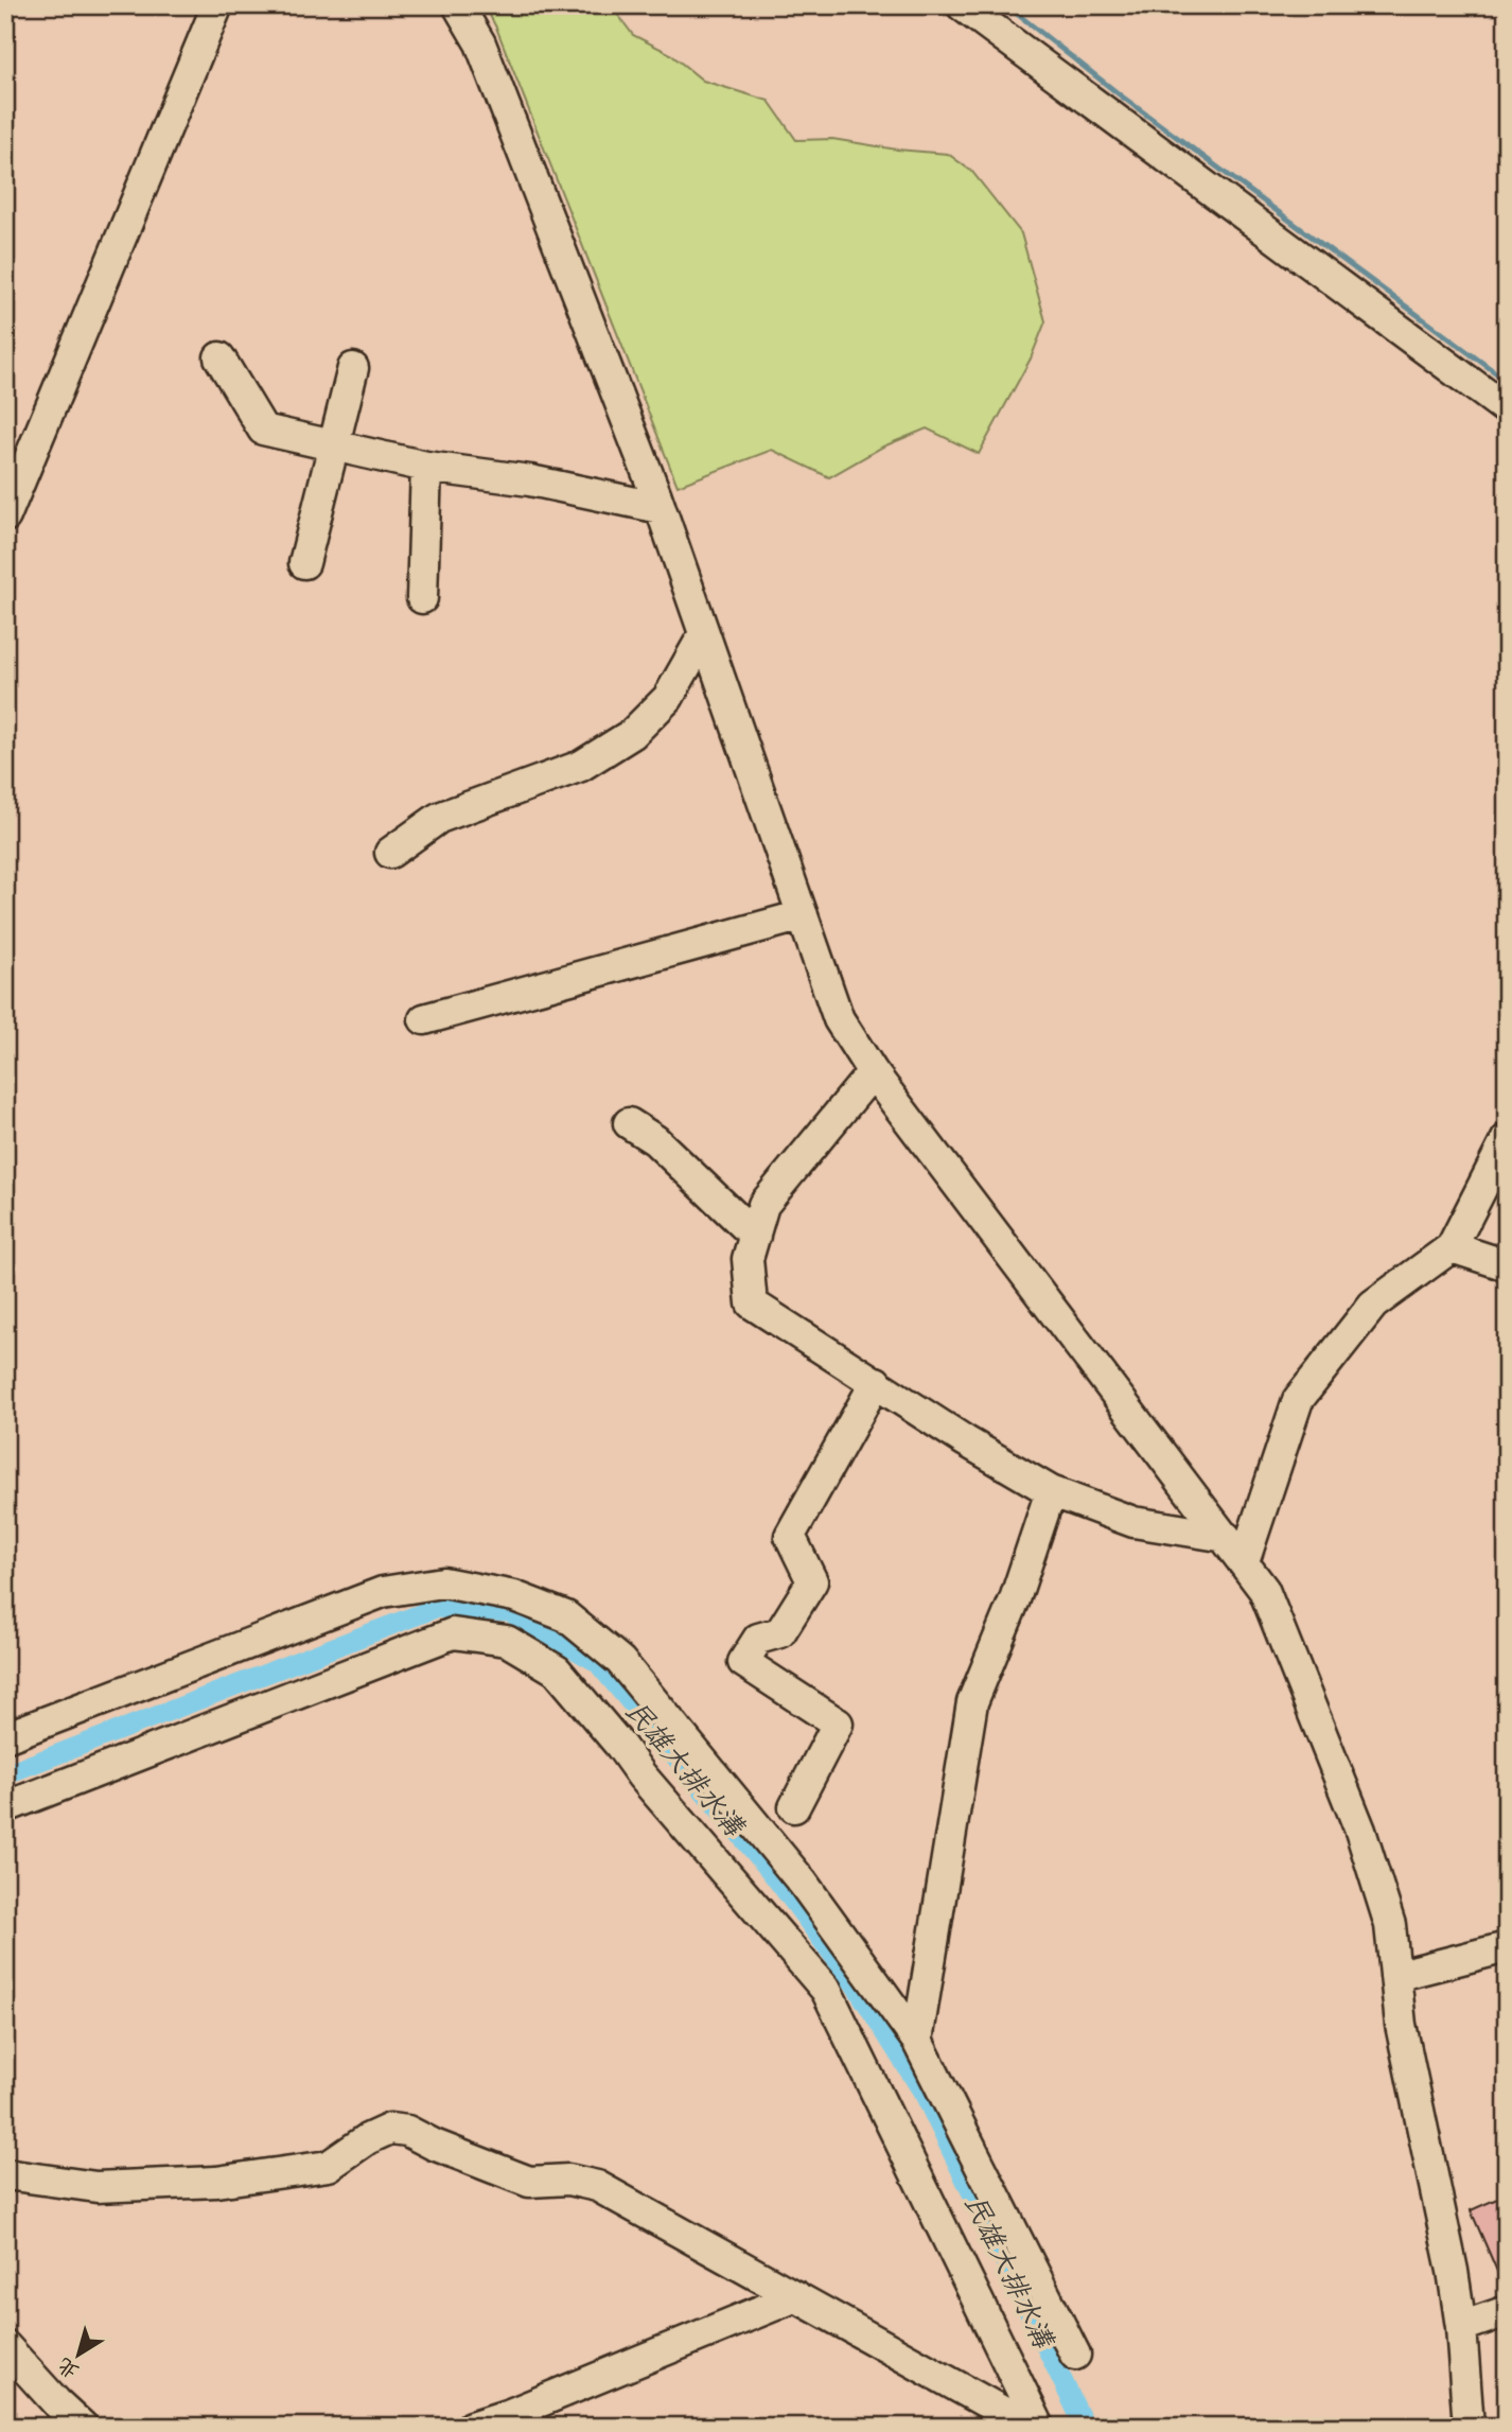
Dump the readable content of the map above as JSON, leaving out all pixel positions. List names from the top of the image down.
{
  "water": ["民雄大排水溝"],
  "north": "bottom left"
}
